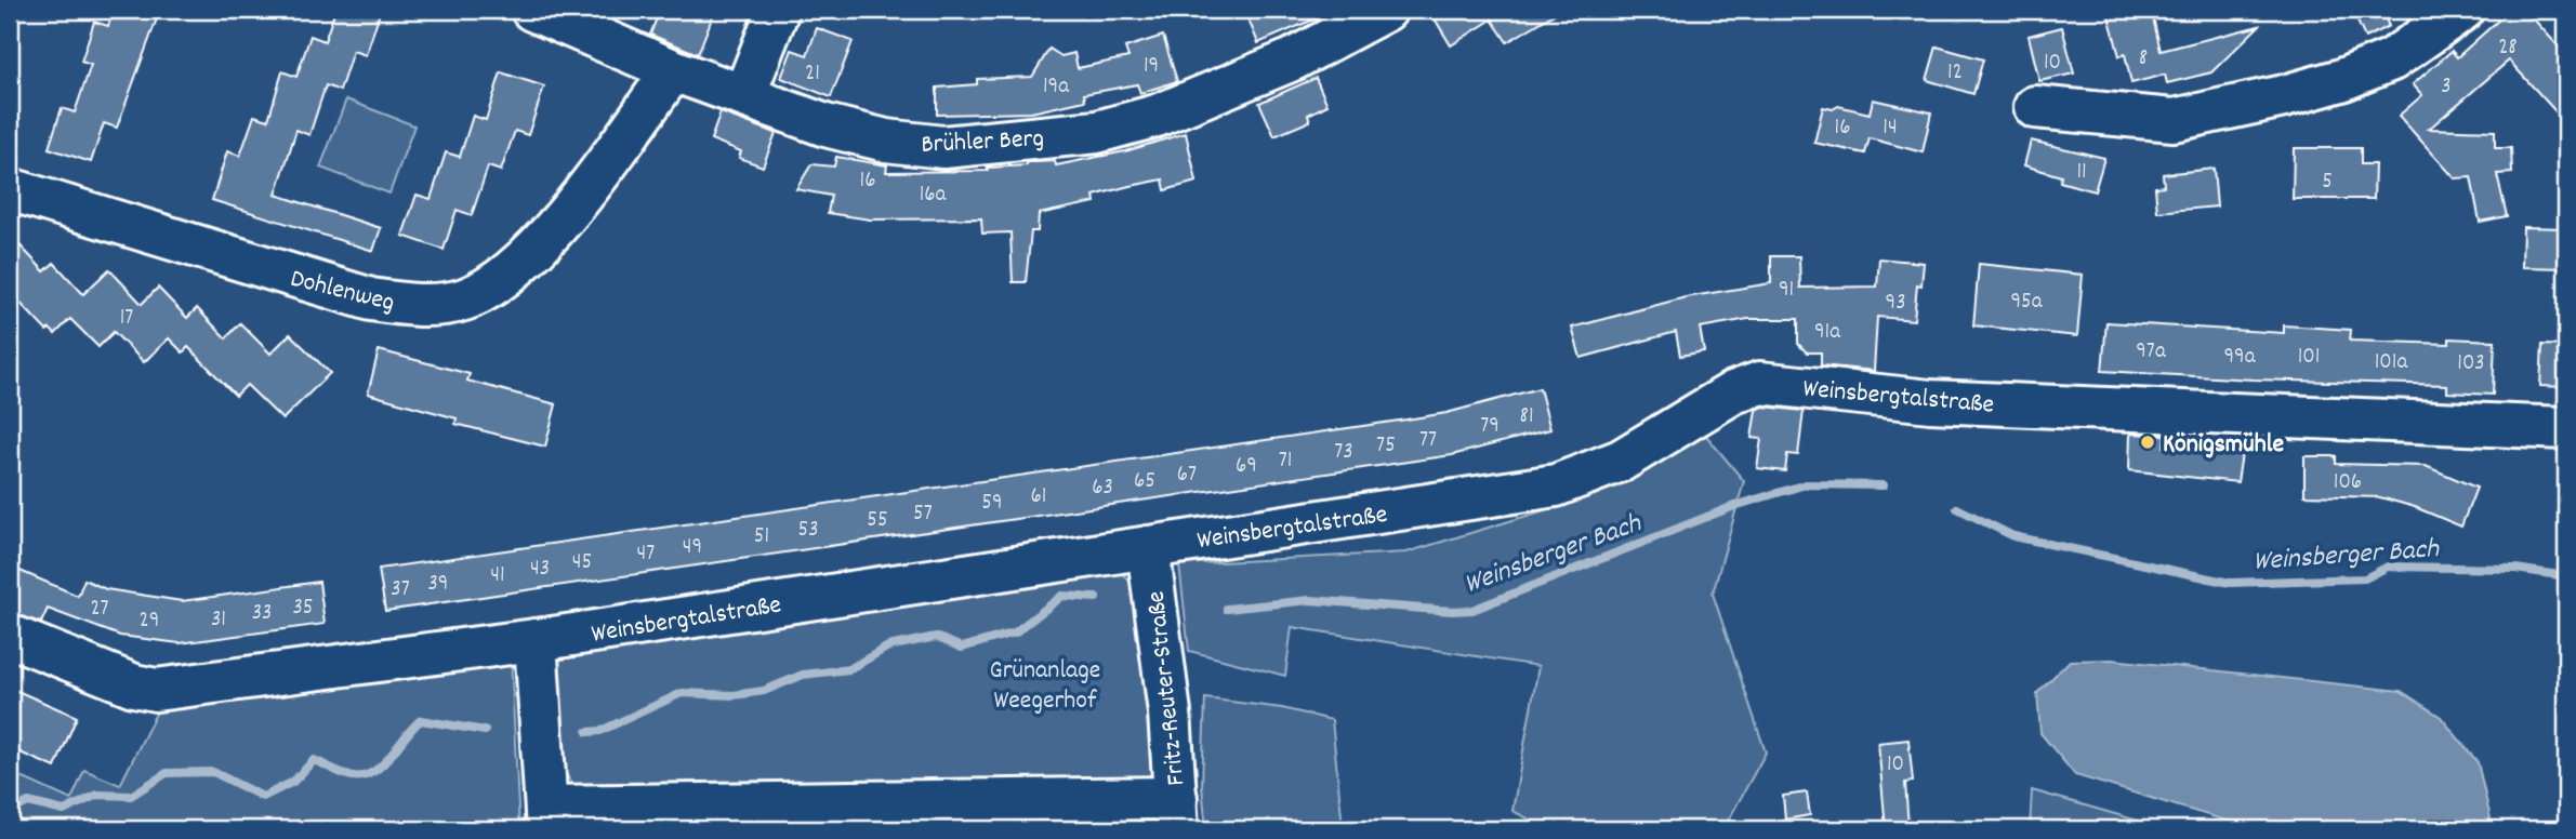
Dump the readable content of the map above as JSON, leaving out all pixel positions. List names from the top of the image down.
{
  "streets": {
    "street": [
      "Brühler Berg",
      "Dohlenweg",
      "Weinsbergtalstraße",
      "Fritz-Reuter-Straße"
    ]
  },
  "crossings": [
    ["Brühler Berg", "Dohlenweg"],
    ["Weinsbergtalstraße", "Fritz-Reuter-Straße"]
  ],
  "water": ["Weinsberger Bach"],
  "parks": ["Grünanlage Weegerhof"],
  "places": ["Königsmühle"],
  "house_numbers": [
    "28",
    "8",
    "10",
    "19",
    "12",
    "21",
    "19a",
    "3",
    "16",
    "14",
    "11",
    "16",
    "5",
    "16a",
    "91",
    "95a",
    "93",
    "17",
    "91a",
    "97a",
    "99a",
    "101",
    "101a",
    "103",
    "81",
    "79",
    "77",
    "75",
    "73",
    "71",
    "69",
    "67",
    "65",
    "106",
    "63",
    "61",
    "59",
    "57",
    "55",
    "53",
    "51",
    "49",
    "47",
    "45",
    "43",
    "41",
    "39",
    "37",
    "35",
    "27",
    "33",
    "31",
    "29",
    "10"
  ]
}
